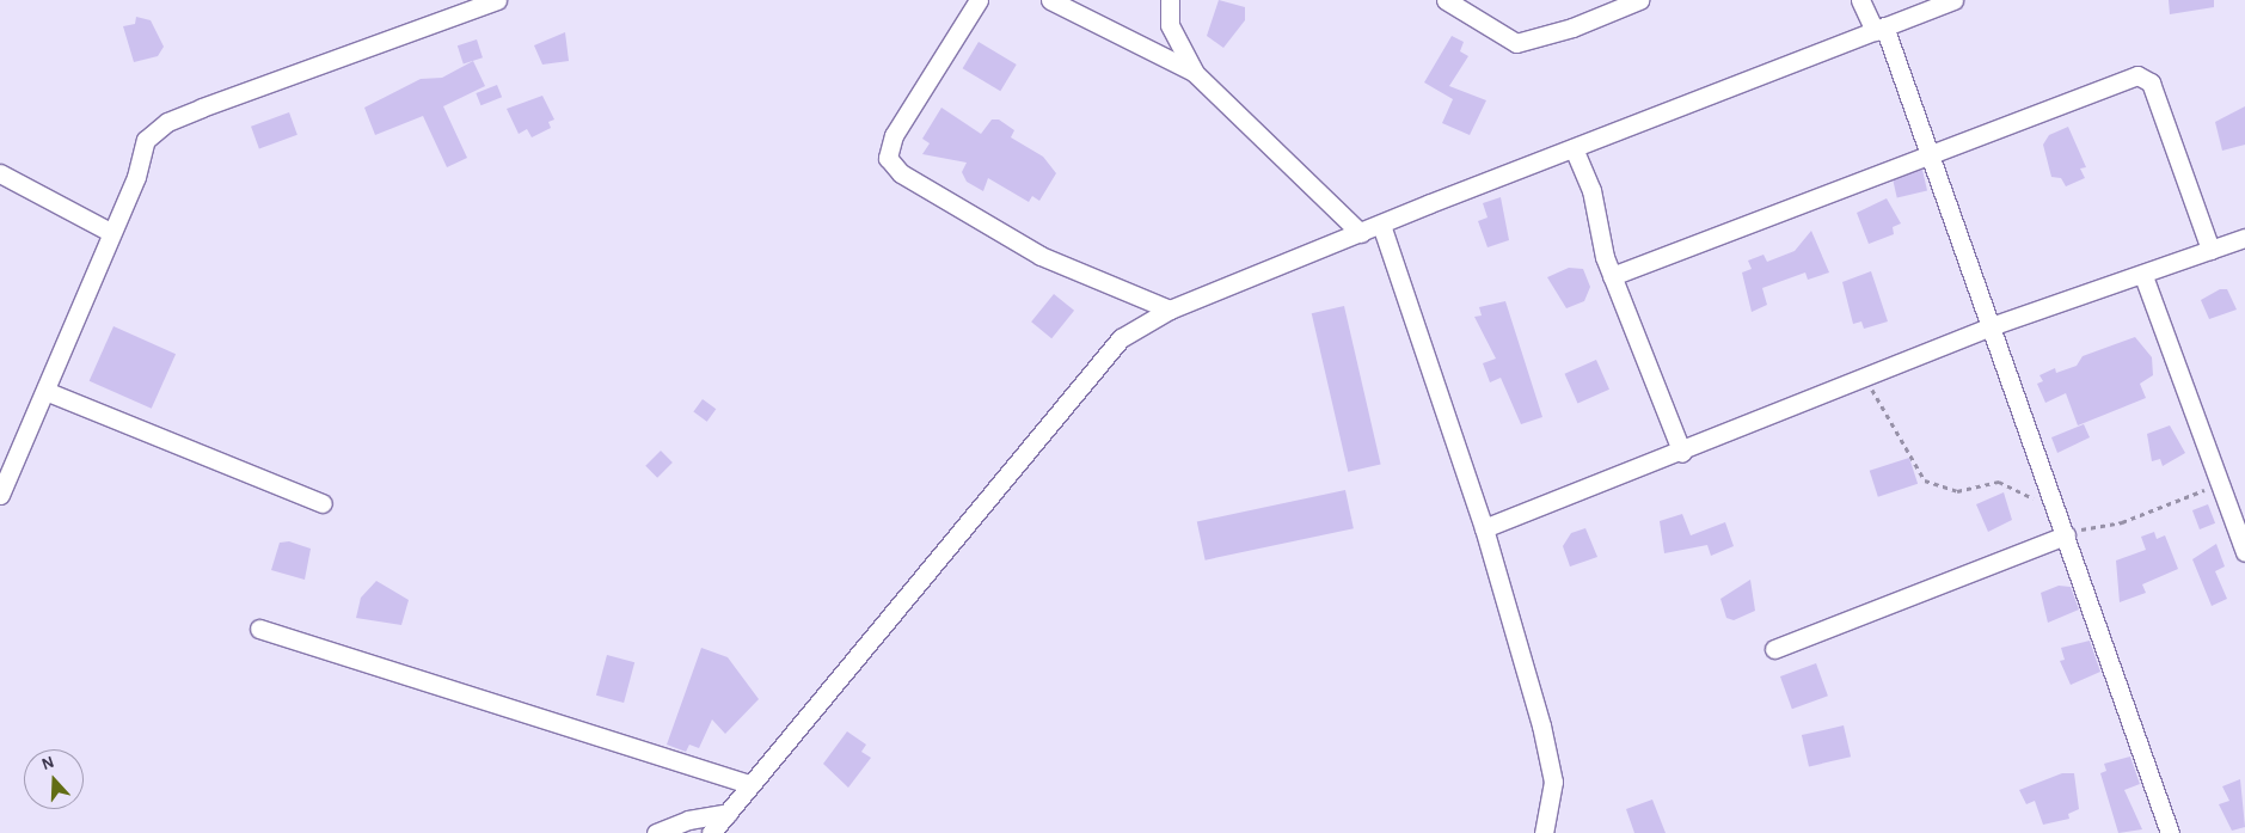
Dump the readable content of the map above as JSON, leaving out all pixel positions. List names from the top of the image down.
{
  "north": "top"
}
